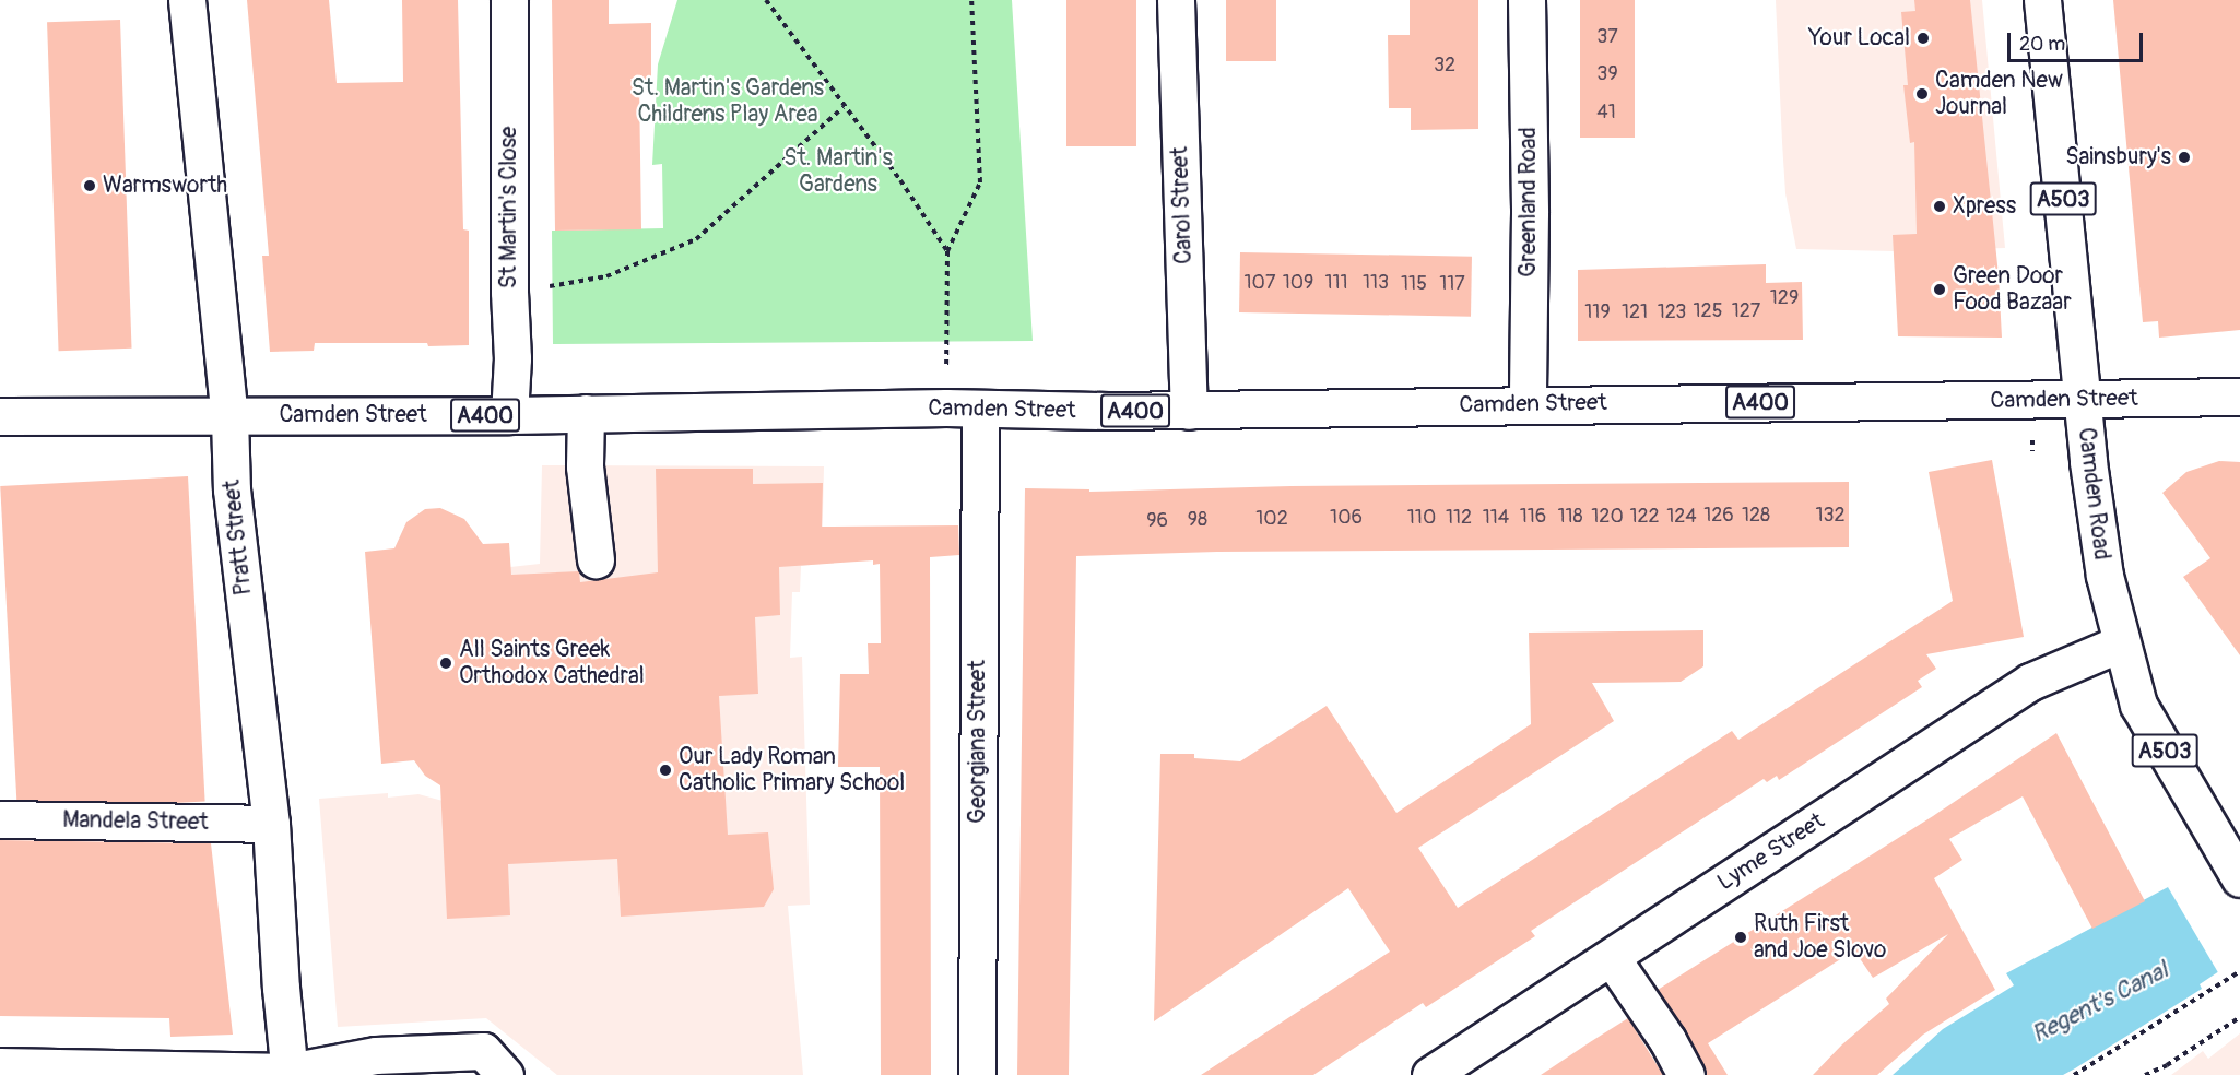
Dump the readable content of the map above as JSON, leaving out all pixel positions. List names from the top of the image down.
{
  "streets": {
    "main road": [
      "A503",
      "Greenland Road",
      "Carol Street",
      "St Martin's Close",
      "Camden Street",
      "A400",
      "Camden Road",
      "Pratt Street",
      "Georgiana Street",
      "Mandela Street",
      "Lyme Street"
    ]
  },
  "crossings": [
    ["Greenland Road", "Camden Street"],
    ["Carol Street", "Camden Street"],
    ["St Martin's Close", "Camden Street"],
    ["Camden Street", "Camden Road"],
    ["Camden Street", "Pratt Street"],
    ["Camden Street", "Georgiana Street"],
    ["Camden Road", "Lyme Street"],
    ["Pratt Street", "Mandela Street"]
  ],
  "water": ["Regent's Canal"],
  "parks": ["St. Martin's Gardens Childrens Play Area", "St. Martin's Gardens"],
  "places": [
    "Your Local",
    "Camden New Journal",
    "Sainsbury's",
    "Warmsworth",
    "Xpress",
    "Green Door Food Bazaar",
    "All Saints Greek Orthodox Cathedral",
    "Our Lady Roman Catholic Primary School",
    "Ruth First and Joe Slovo"
  ],
  "house_numbers": [
    "37",
    "32",
    "39",
    "41",
    "107",
    "109",
    "111",
    "113",
    "115",
    "117",
    "129",
    "125",
    "127",
    "119",
    "121",
    "123",
    "126",
    "128",
    "132",
    "116",
    "118",
    "120",
    "122",
    "124",
    "106",
    "110",
    "112",
    "114",
    "102",
    "98",
    "96"
  ],
  "scale_bar": "20 m"
}
